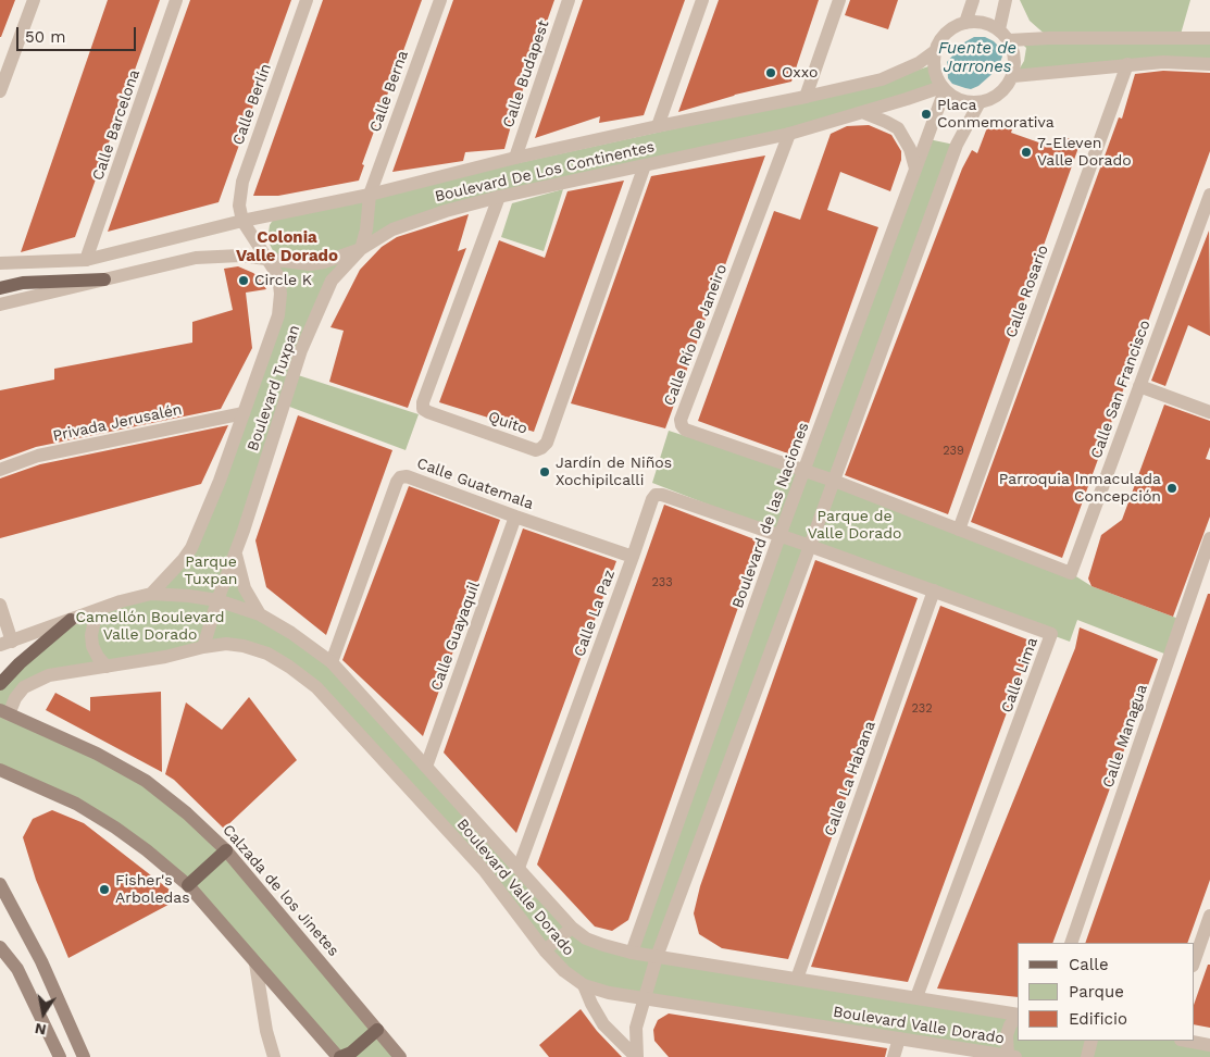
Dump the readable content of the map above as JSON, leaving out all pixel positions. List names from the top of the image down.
{
  "streets": {
    "main road": ["Calzada de los Jinetes"],
    "street": [
      "Calle Budapest",
      "Calle Berna",
      "Calle Berlín",
      "Calle Barcelona",
      "Boulevard De Los Continentes",
      "Calle Rosario",
      "Calle Río De Janeiro",
      "Boulevard Tuxpan",
      "Calle San Francisco",
      "Privada Jerusalén",
      "Quito",
      "Calle Guatemala",
      "Boulevard de las Naciones",
      "Calle La Paz",
      "Calle Guayaquil",
      "Calle Lima",
      "Calle Managua",
      "Calle La Habana",
      "Boulevard Valle Dorado"
    ]
  },
  "crossings": [
    ["Calle Budapest", "Boulevard De Los Continentes"],
    ["Calle Berna", "Boulevard De Los Continentes"],
    ["Calle Berna", "Boulevard Tuxpan"],
    ["Calle Berlín", "Boulevard De Los Continentes"],
    ["Calle Berlín", "Boulevard Tuxpan"],
    ["Calle Barcelona", "Boulevard De Los Continentes"],
    ["Boulevard De Los Continentes", "Calle Río De Janeiro"],
    ["Boulevard De Los Continentes", "Boulevard Tuxpan"],
    ["Boulevard De Los Continentes", "Quito"],
    ["Boulevard De Los Continentes", "Boulevard de las Naciones"],
    ["Calle Rosario", "Calle San Francisco"],
    ["Calle Río De Janeiro", "Calle San Francisco"],
    ["Calle Río De Janeiro", "Boulevard de las Naciones"],
    ["Boulevard Tuxpan", "Privada Jerusalén"],
    ["Boulevard Tuxpan", "Boulevard Valle Dorado"],
    ["Calle San Francisco", "Boulevard de las Naciones"],
    ["Calle Guatemala", "Calle La Paz"],
    ["Calle Guatemala", "Calle Guayaquil"],
    ["Calle Guatemala", "Boulevard Valle Dorado"],
    ["Boulevard de las Naciones", "Calle La Paz"],
    ["Boulevard de las Naciones", "Calle Lima"],
    ["Boulevard de las Naciones", "Boulevard Valle Dorado"],
    ["Calle La Paz", "Calle Lima"],
    ["Calle La Paz", "Boulevard Valle Dorado"],
    ["Calle Guayaquil", "Boulevard Valle Dorado"],
    ["Calle Lima", "Calle La Habana"],
    ["Calle Lima", "Boulevard Valle Dorado"],
    ["Calle La Habana", "Boulevard Valle Dorado"],
    ["Boulevard Valle Dorado", "Calzada de los Jinetes"]
  ],
  "districts": ["Colonia Valle Dorado"],
  "water": ["Fuente de Jarrones"],
  "parks": ["Parque de Valle Dorado", "Parque Tuxpan", "Camellón Boulevard Valle Dorado"],
  "places": [
    "Oxxo",
    "Placa Conmemorativa",
    "7-Eleven Valle Dorado",
    "Circle K",
    "Jardín de Niños Xochipilcalli",
    "Parroquia Inmaculada Concepción",
    "Fisher's Arboledas"
  ],
  "house_numbers": ["239", "233", "232"],
  "legend": ["Calle", "Parque", "Edificio"],
  "scale_bar": "50 m",
  "north": "bottom"
}
